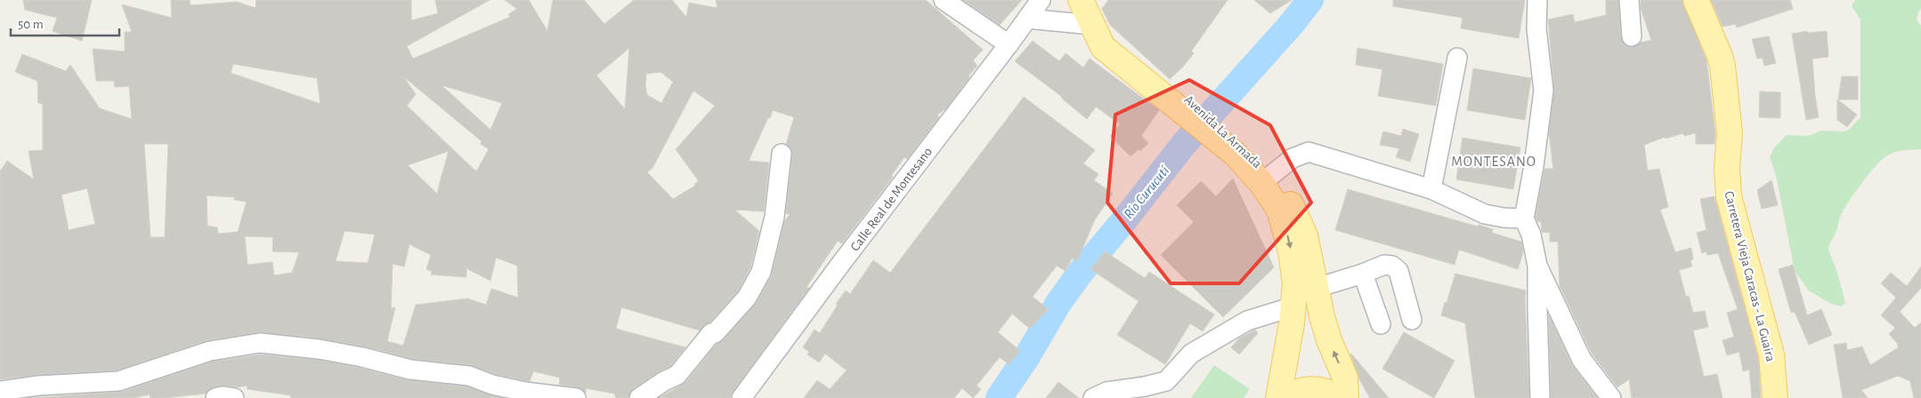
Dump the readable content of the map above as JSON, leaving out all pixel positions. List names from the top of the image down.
{
  "streets": {
    "main road": ["Avenida La Armada", "Carretera Vieja Caracas - La Guaira"],
    "street": ["Calle Real de Montesano"]
  },
  "districts": ["MONTESANO"],
  "water": ["Río Curucutí"],
  "scale_bar": "50 m"
}
